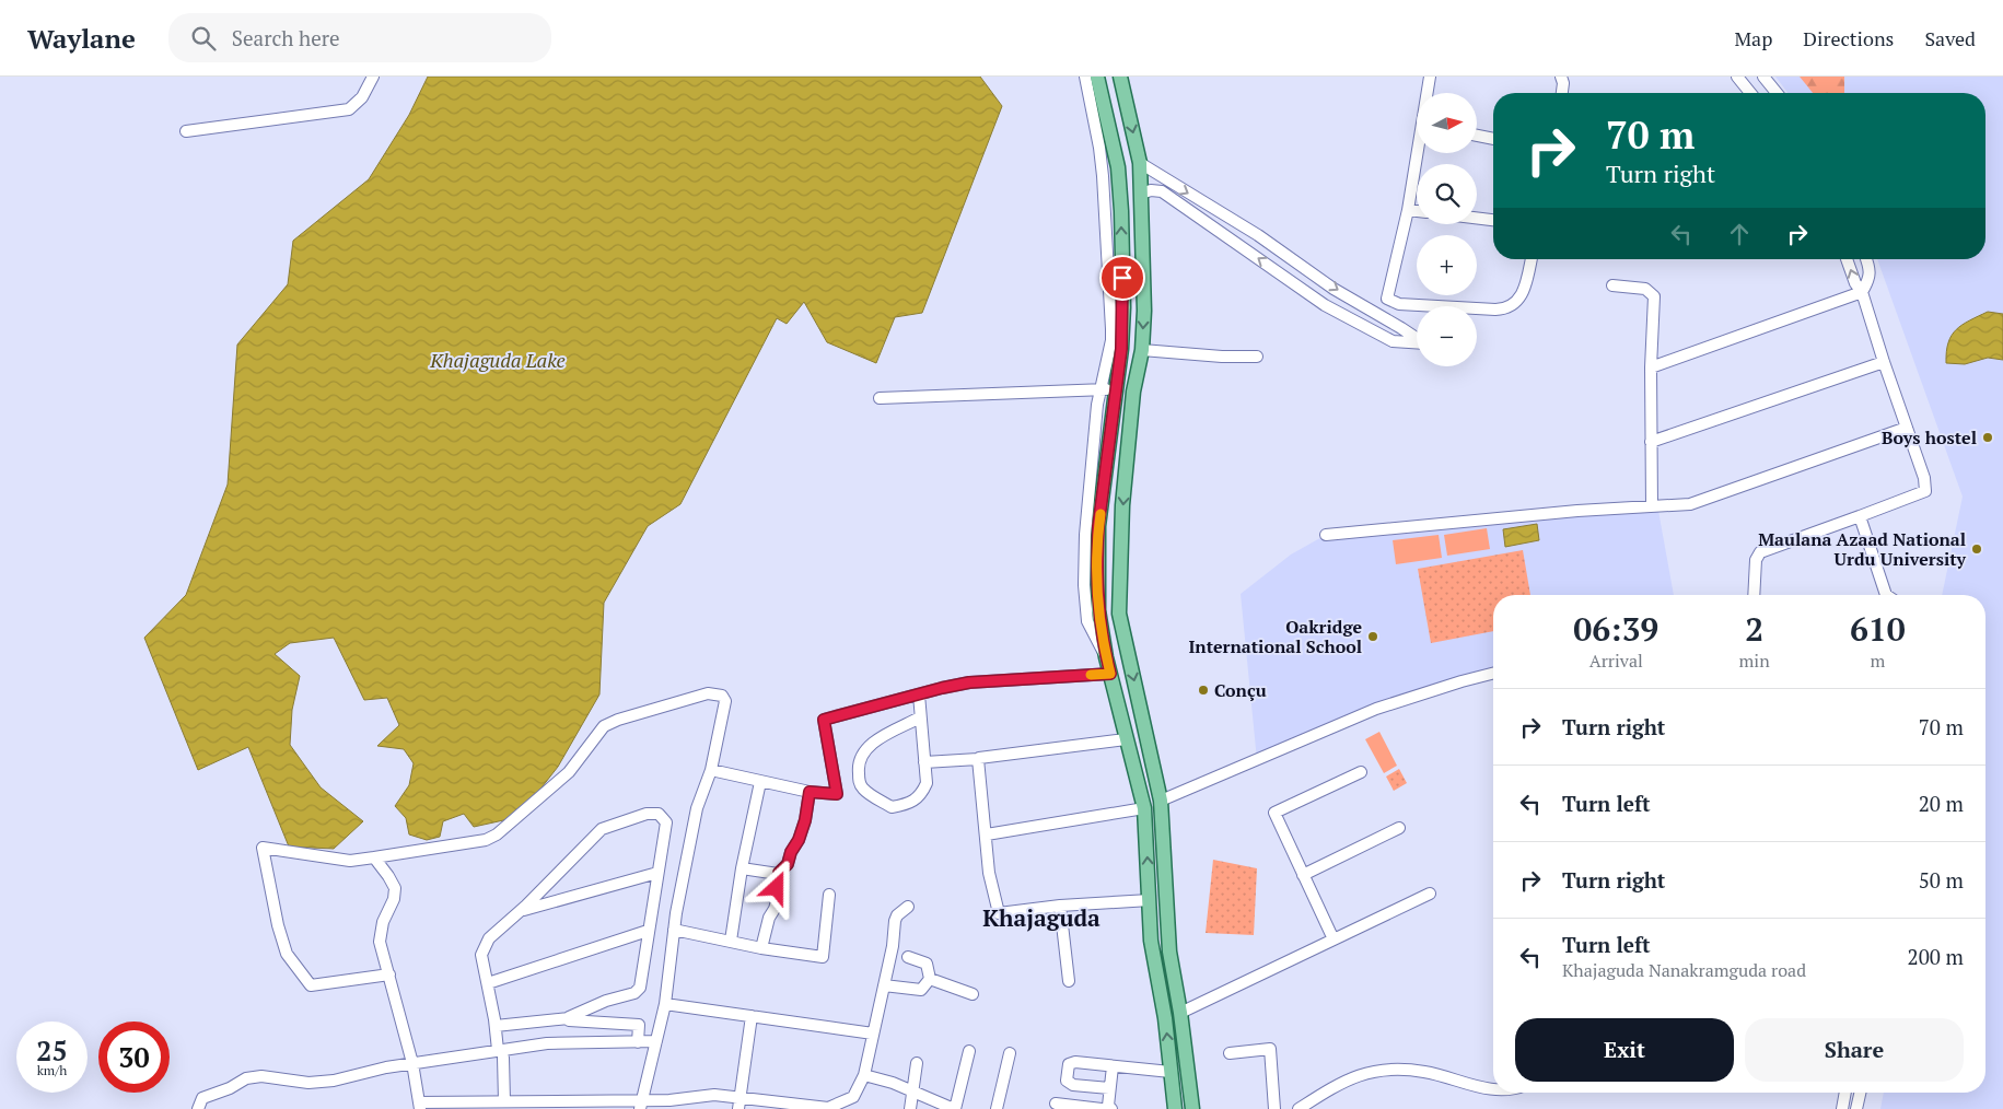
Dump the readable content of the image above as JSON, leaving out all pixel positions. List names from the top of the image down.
{
  "districts": ["Khajaguda"],
  "water": ["Khajaguda Lake"],
  "places": [
    "Boys hostel",
    "Maulana Azaad National Urdu University",
    "Oakridge International School",
    "Conçu"
  ],
  "north": "right",
  "page": {
    "header": "Waylane",
    "search": "Search here",
    "nav": ["Map", "Directions", "Saved"],
    "map_buttons": ["+", "−"],
    "turn": ["70 m", "Turn right"],
    "eta": [
      "06:39",
      "Arrival",
      "2",
      "min",
      "610",
      "m"
    ],
    "list": [
      {
        "name": "Turn right",
        "value": "70 m"
      },
      {
        "name": "Turn left",
        "value": "20 m"
      },
      {
        "name": "Turn right",
        "value": "50 m"
      },
      {
        "name": "Turn left",
        "note": "Khajaguda Nanakramguda road",
        "value": "200 m"
      }
    ],
    "buttons": ["Exit", "Share"],
    "speed": "25 km/h",
    "limit": "30"
  }
}
